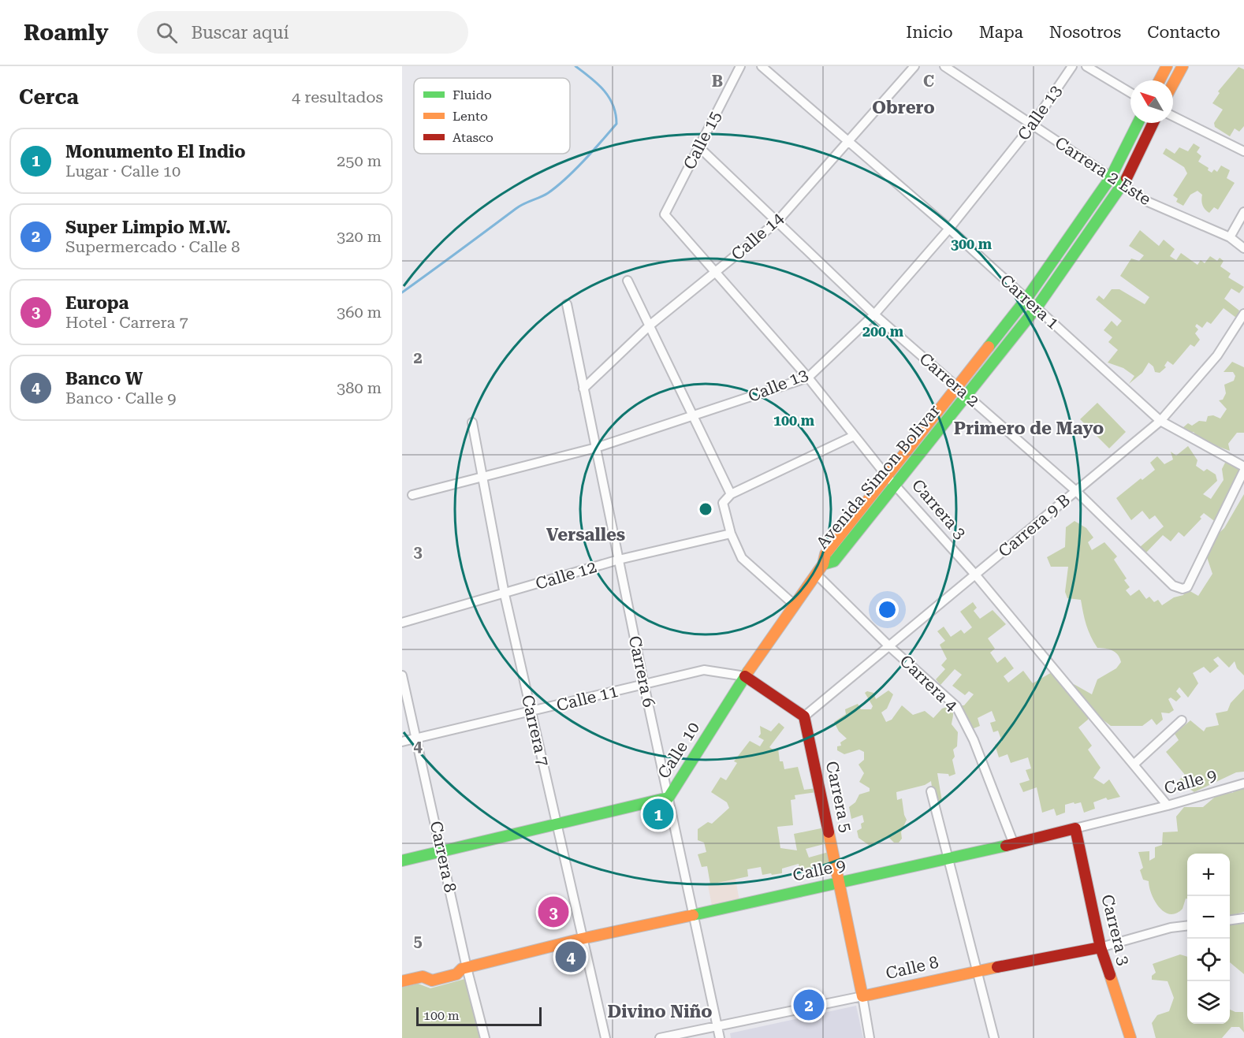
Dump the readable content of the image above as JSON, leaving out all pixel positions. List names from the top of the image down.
{
  "streets": {
    "main road": [
      "Avenida Simon Bolivar",
      "Carrera 3",
      "Calle 10",
      "Calle 9",
      "Carrera 5",
      "Calle 8"
    ],
    "street": [
      "Calle 13",
      "Calle 15",
      "Carrera 2 Este",
      "Calle 14",
      "Carrera 1",
      "Carrera 2",
      "Carrera 9 B",
      "Calle 12",
      "Carrera 6",
      "Carrera 4",
      "Calle 11",
      "Carrera 7",
      "Carrera 8"
    ]
  },
  "crossings": [
    ["Calle 13", "Carrera 2 Este"],
    ["Calle 13", "Carrera 1"],
    ["Calle 13", "Carrera 2"],
    ["Calle 13", "Carrera 3"],
    ["Calle 13", "Carrera 6"],
    ["Calle 13", "Carrera 7"],
    ["Calle 15", "Carrera 2"],
    ["Calle 15", "Carrera 3"],
    ["Carrera 2 Este", "Avenida Simon Bolivar"],
    ["Calle 14", "Carrera 1"],
    ["Calle 14", "Carrera 2"],
    ["Calle 14", "Carrera 3"],
    ["Calle 14", "Carrera 6"],
    ["Carrera 1", "Carrera 2"],
    ["Carrera 1", "Avenida Simon Bolivar"],
    ["Carrera 1", "Carrera 9 B"],
    ["Carrera 2", "Avenida Simon Bolivar"],
    ["Carrera 2", "Carrera 9 B"],
    ["Avenida Simon Bolivar", "Carrera 3"],
    ["Avenida Simon Bolivar", "Calle 10"],
    ["Carrera 3", "Carrera 9 B"],
    ["Carrera 3", "Calle 9"],
    ["Carrera 3", "Calle 8"],
    ["Carrera 9 B", "Carrera 4"],
    ["Carrera 9 B", "Carrera 5"],
    ["Calle 12", "Carrera 6"],
    ["Calle 12", "Carrera 7"],
    ["Carrera 6", "Calle 11"],
    ["Carrera 6", "Calle 10"],
    ["Carrera 6", "Calle 9"],
    ["Carrera 6", "Calle 8"],
    ["Carrera 4", "Calle 10"],
    ["Carrera 4", "Calle 9"],
    ["Calle 11", "Carrera 7"],
    ["Calle 11", "Calle 10"],
    ["Calle 11", "Carrera 8"],
    ["Carrera 7", "Calle 10"],
    ["Carrera 7", "Calle 9"],
    ["Calle 10", "Carrera 8"],
    ["Calle 9", "Carrera 5"],
    ["Calle 9", "Carrera 8"],
    ["Carrera 5", "Calle 8"]
  ],
  "districts": [
    "Obrero",
    "Primero de Mayo",
    "Versalles",
    "Divino Niño"
  ],
  "legend": ["Fluido", "Lento", "Atasco"],
  "scale_bar": "100 m",
  "north": "top left",
  "page": {
    "header": "Roamly",
    "search": "Buscar aquí",
    "nav": [
      "Inicio",
      "Mapa",
      "Nosotros",
      "Contacto"
    ],
    "heading": ["Cerca", "4 resultados"],
    "list": [
      {
        "mark": "1",
        "name": "Monumento El Indio",
        "note": "Lugar · Calle 10",
        "value": "250 m"
      },
      {
        "mark": "2",
        "name": "Super Limpio M.W.",
        "note": "Supermercado · Calle 8",
        "value": "320 m"
      },
      {
        "mark": "3",
        "name": "Europa",
        "note": "Hotel · Carrera 7",
        "value": "360 m"
      },
      {
        "mark": "4",
        "name": "Banco W",
        "note": "Banco · Calle 9",
        "value": "380 m"
      }
    ],
    "pins": [
      "1",
      "3",
      "4",
      "2"
    ],
    "map_buttons": ["+", "−"],
    "scale": "100 m"
  },
  "grid": {
    "columns": ["B", "C"],
    "rows": [
      "2",
      "3",
      "4",
      "5"
    ]
  },
  "rings": ["300 m", "200 m", "100 m"]
}
